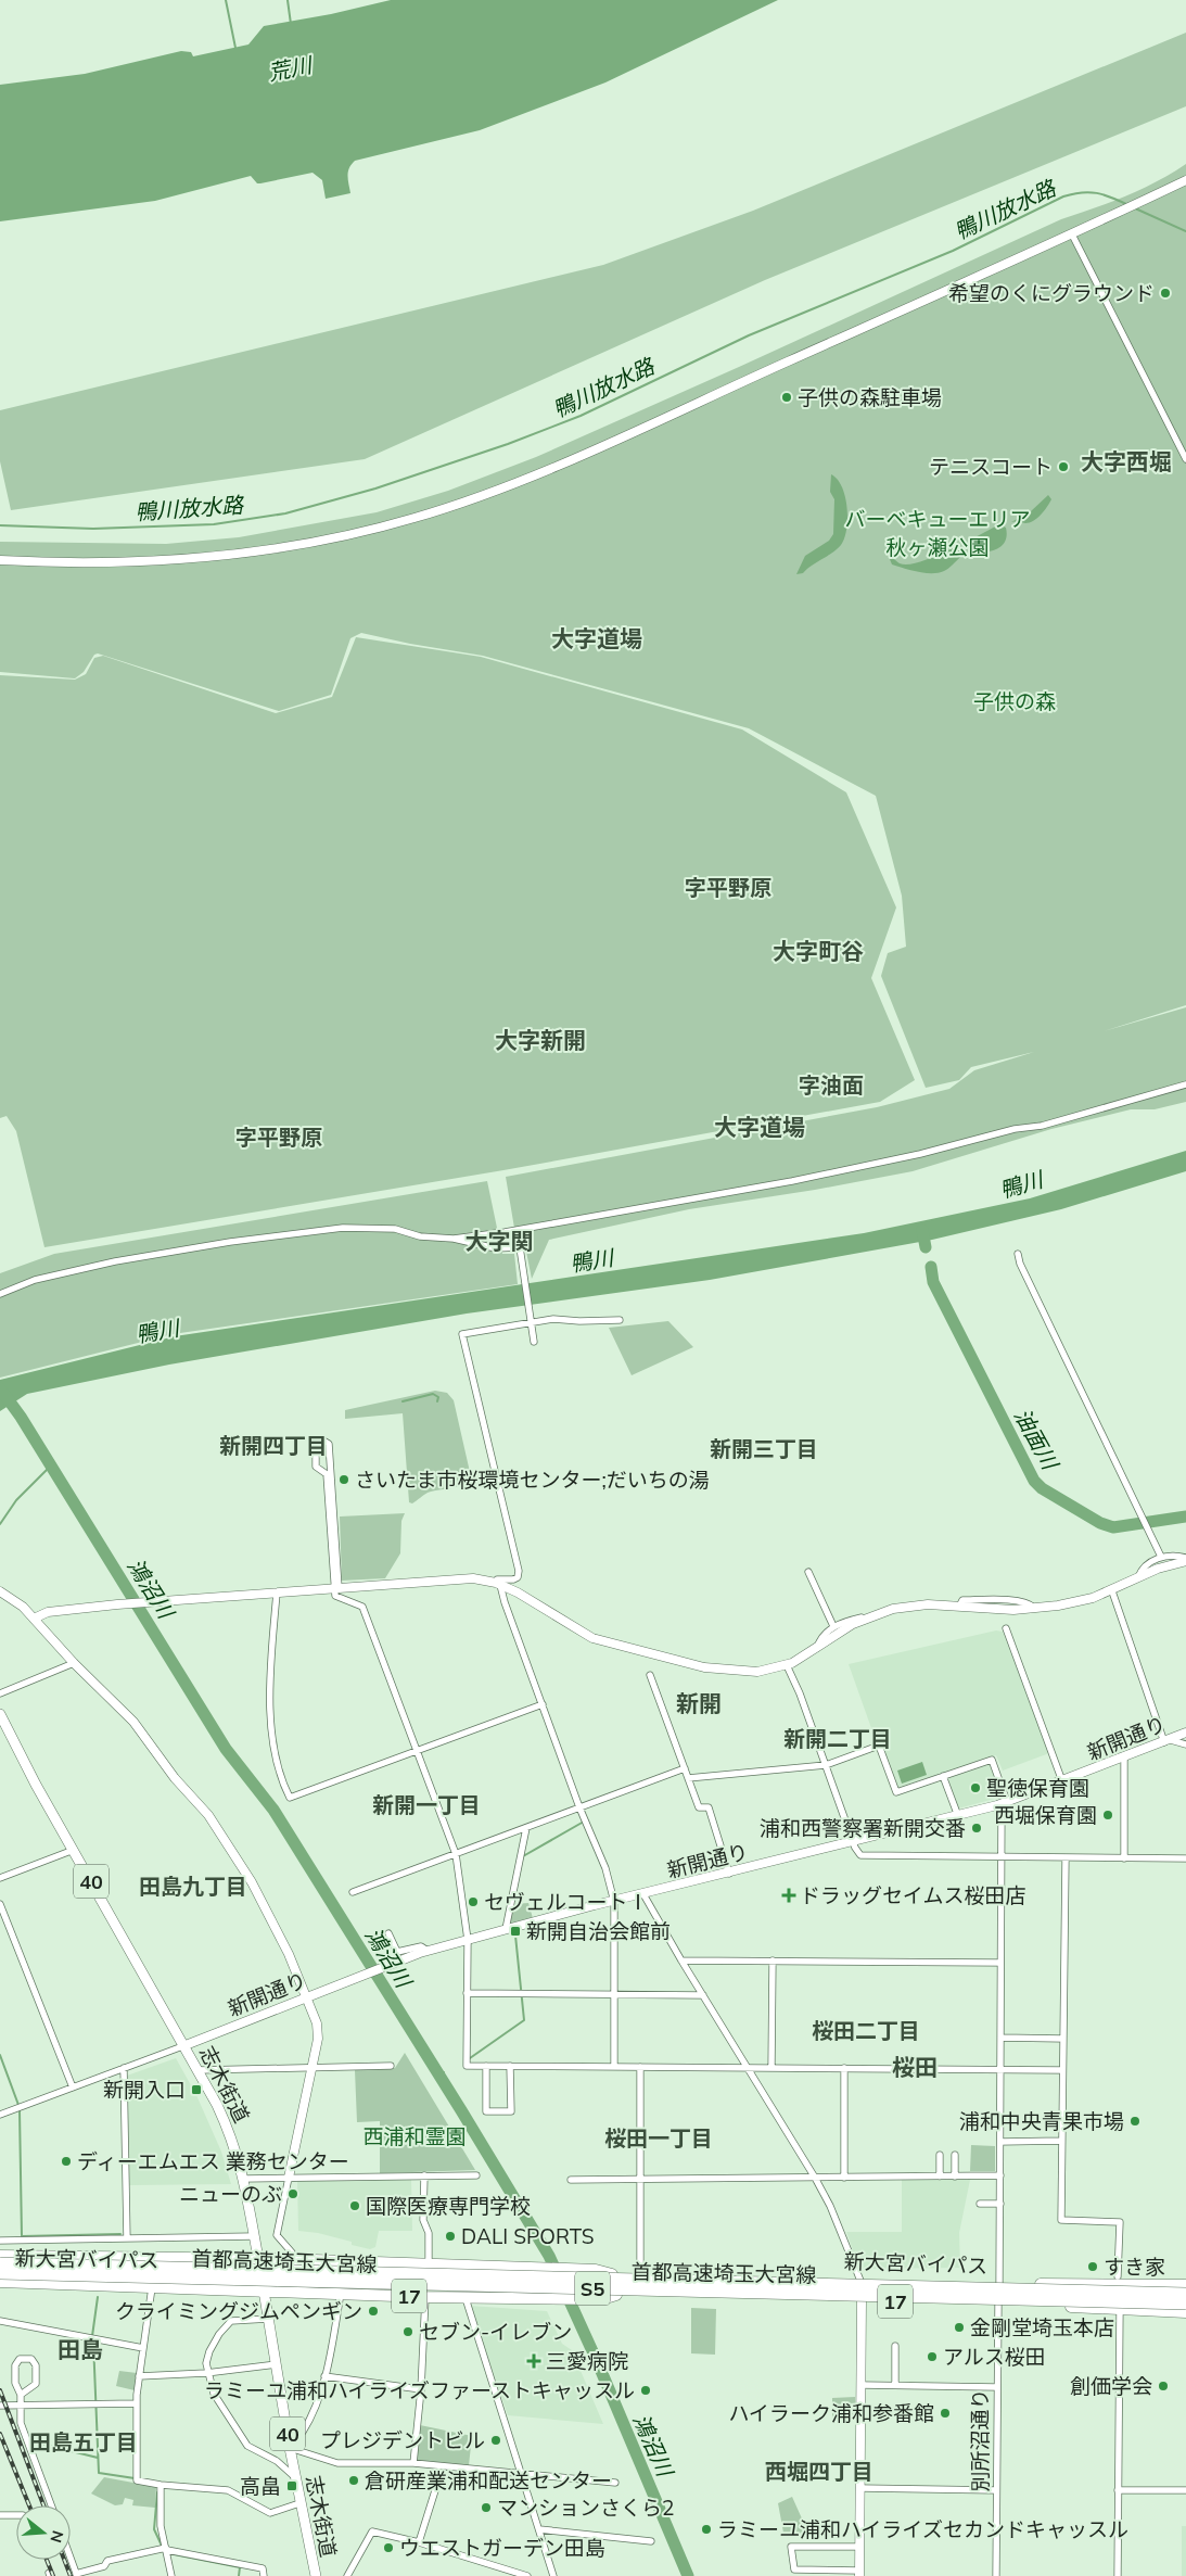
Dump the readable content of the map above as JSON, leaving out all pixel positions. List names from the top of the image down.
{
  "streets": {
    "highway": [
      "新大宮バイパス",
      "首都高速埼玉大宮線",
      "S5",
      "17"
    ],
    "main road": ["40", "志木街道"],
    "street": ["新開通り", "別所沼通り"]
  },
  "crossings": [
    ["新開通り", "志木街道"],
    ["志木街道", "新大宮バイパス"],
    ["志木街道", "17"],
    ["新大宮バイパス", "首都高速埼玉大宮線"],
    ["新大宮バイパス", "17"],
    ["新大宮バイパス", "別所沼通り"]
  ],
  "districts": [
    "大字西堀",
    "大字道場",
    "字平野原",
    "大字町谷",
    "大字新開",
    "字油面",
    "大字道場",
    "字平野原",
    "大字関",
    "新開四丁目",
    "新開三丁目",
    "新開",
    "新開二丁目",
    "新開一丁目",
    "田島九丁目",
    "桜田二丁目",
    "桜田",
    "桜田一丁目",
    "田島",
    "田島五丁目",
    "西堀四丁目"
  ],
  "water": [
    "荒川",
    "鴨川放水路",
    "鴨川",
    "油面川",
    "鴻沼川"
  ],
  "parks": [
    "バーベキューエリア",
    "秋ヶ瀬公園",
    "子供の森",
    "西浦和霊園"
  ],
  "places": {
    "other": [
      "希望のくにグラウンド",
      "子供の森駐車場",
      "テニスコート",
      "さいたま市桜環境センター;だいちの湯",
      "聖徳保育園",
      "西堀保育園",
      "浦和西警察署新開交番",
      "セヴェルコートⅠ",
      "浦和中央青果市場",
      "ディーエムエス 業務センター",
      "ニューのぶ",
      "国際医療専門学校",
      "DALI SPORTS",
      "すき家",
      "クライミングジムペンギン",
      "金剛堂埼玉本店",
      "セブン-イレブン",
      "アルス桜田",
      "創価学会",
      "ラミーユ浦和ハイライズファーストキャッスル",
      "ハイラーク浦和参番館",
      "プレジデントビル",
      "倉研産業浦和配送センター",
      "マンションさくら2",
      "ラミーユ浦和ハイライズセカンドキャッスル",
      "ウエストガーデン田島"
    ],
    "health": ["ドラッグセイムス桜田店", "三愛病院"],
    "transit": ["新開自治会館前", "新開入口", "高畠"]
  },
  "north": "right"
}
